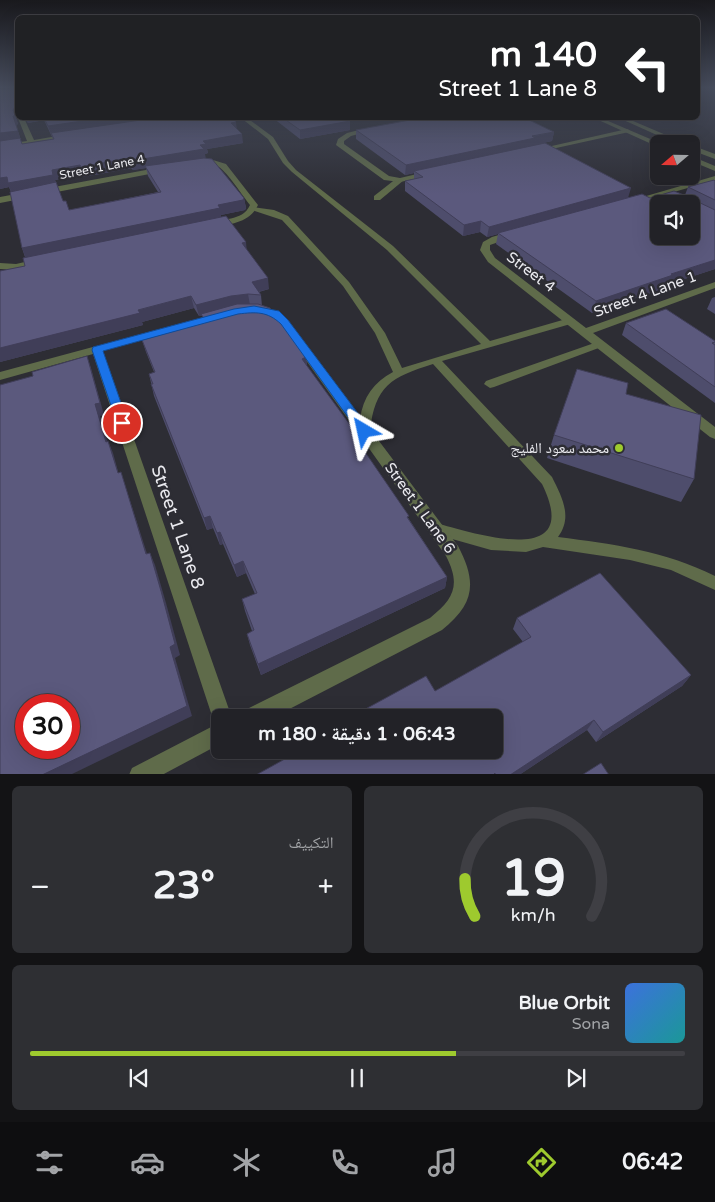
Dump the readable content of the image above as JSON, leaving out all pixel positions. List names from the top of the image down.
{
  "streets": {
    "street": [
      "Street 1 Lane 4",
      "Street 4",
      "Street 4 Lane 1",
      "Street 1 Lane 6",
      "Street 1 Lane 8"
    ]
  },
  "crossings": [
    ["Street 4", "Street 4 Lane 1"]
  ],
  "places": ["محمد سعود الفليج"],
  "north": "left",
  "page": {
    "turn": ["140 m", "Street 1 Lane 8"],
    "limit": "30",
    "trip": "06:43 · 1 دقيقة · 180 m",
    "tile": "التكييف",
    "heat": ["−", "23°", "+"],
    "song": ["Blue Orbit", "Sona"],
    "tabs": "06:42",
    "gauge": ["19", "km/h"]
  }
}
